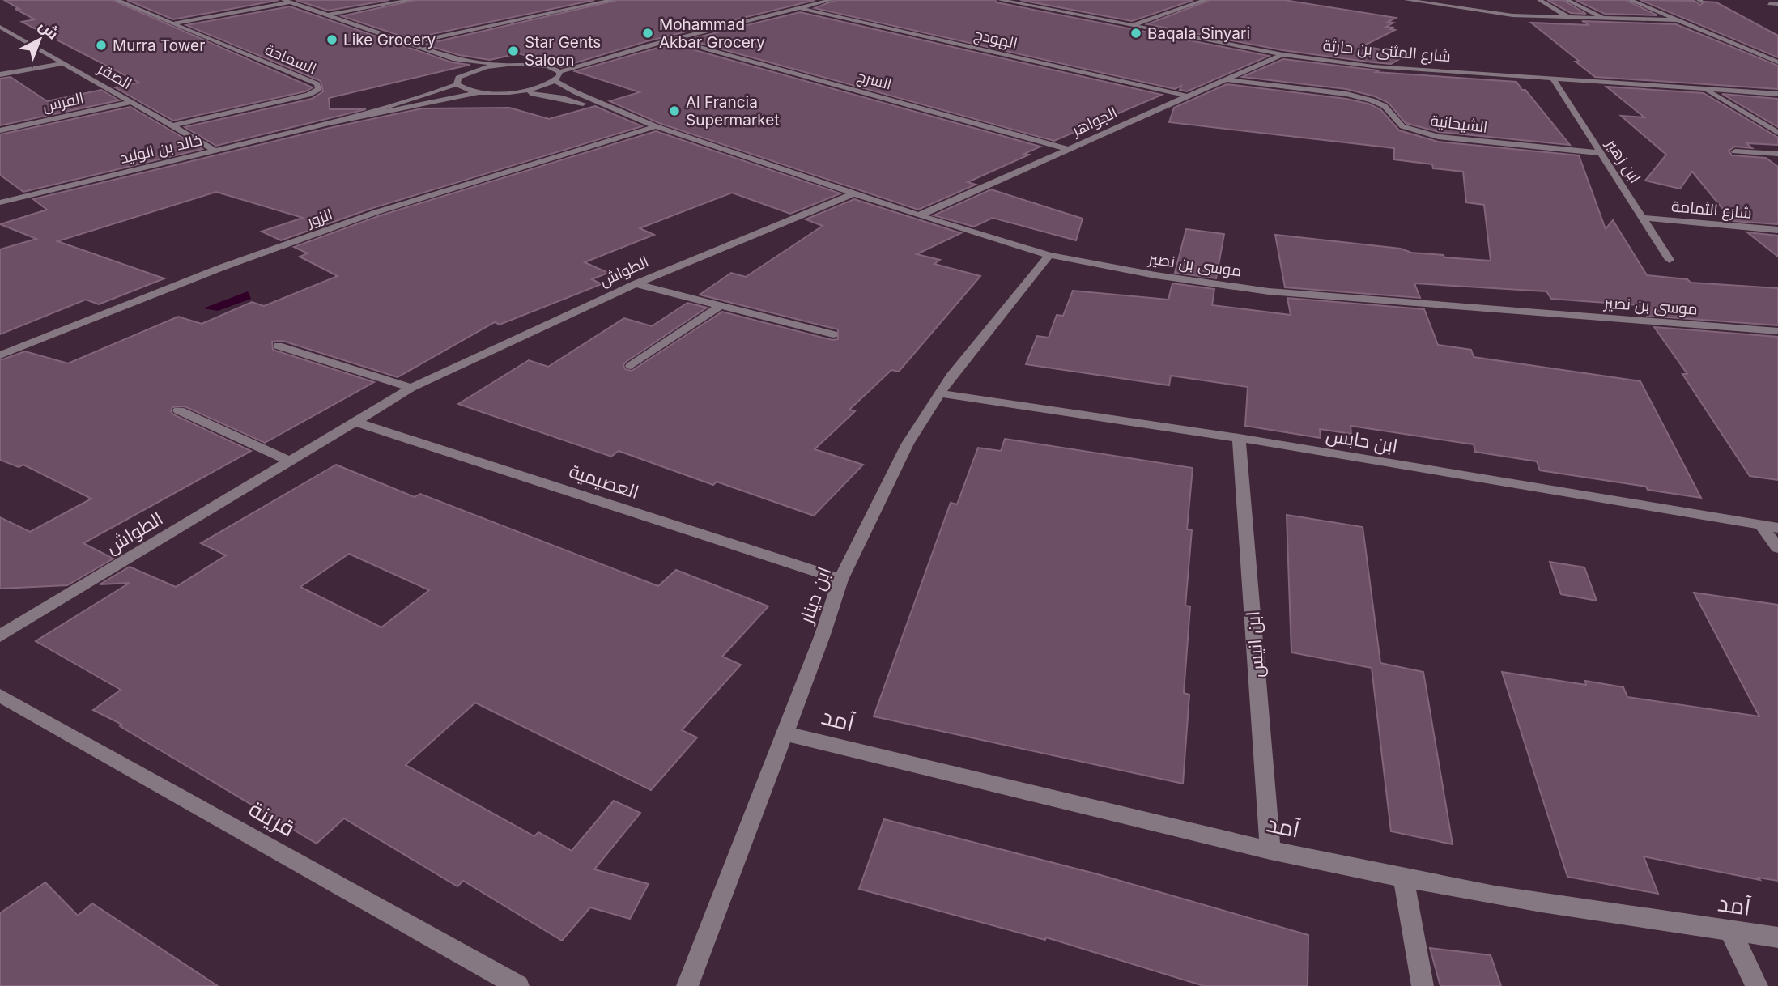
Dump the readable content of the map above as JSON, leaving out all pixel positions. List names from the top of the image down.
{
  "streets": {
    "street": [
      "الهودج",
      "شارع المثنى بن حارثة",
      "السماحة",
      "الصقر",
      "السرج",
      "الفرس",
      "الجواهر",
      "الشيحانية",
      "خالد بن الوليد",
      "ابن زهير",
      "شارع الثمامة",
      "الزور",
      "موسى بن نصير",
      "الطواش",
      "ابن حابس",
      "العصيمية",
      "ابن دينار",
      "ابن انيس",
      "آمد",
      "قرينة"
    ]
  },
  "crossings": [
    ["الهودج", "الجواهر"],
    ["شارع المثنى بن حارثة", "الجواهر"],
    ["شارع المثنى بن حارثة", "ابن زهير"],
    ["السماحة", "الصقر"],
    ["الصقر", "الفرس"],
    ["الصقر", "خالد بن الوليد"],
    ["السرج", "الجواهر"],
    ["الجواهر", "الشيحانية"],
    ["الجواهر", "موسى بن نصير"],
    ["الشيحانية", "ابن زهير"],
    ["ابن زهير", "شارع الثمامة"],
    ["الزور", "موسى بن نصير"],
    ["موسى بن نصير", "الطواش"],
    ["موسى بن نصير", "ابن دينار"],
    ["الطواش", "العصيمية"],
    ["ابن حابس", "ابن دينار"],
    ["ابن حابس", "ابن انيس"],
    ["العصيمية", "ابن دينار"],
    ["ابن دينار", "آمد"],
    ["ابن انيس", "آمد"]
  ],
  "places": [
    "Mohammad Akbar Grocery",
    "Baqala Sinyari",
    "Like Grocery",
    "Murra Tower",
    "Star Gents Saloon",
    "Al Francia Supermarket"
  ],
  "north": "top right"
}
